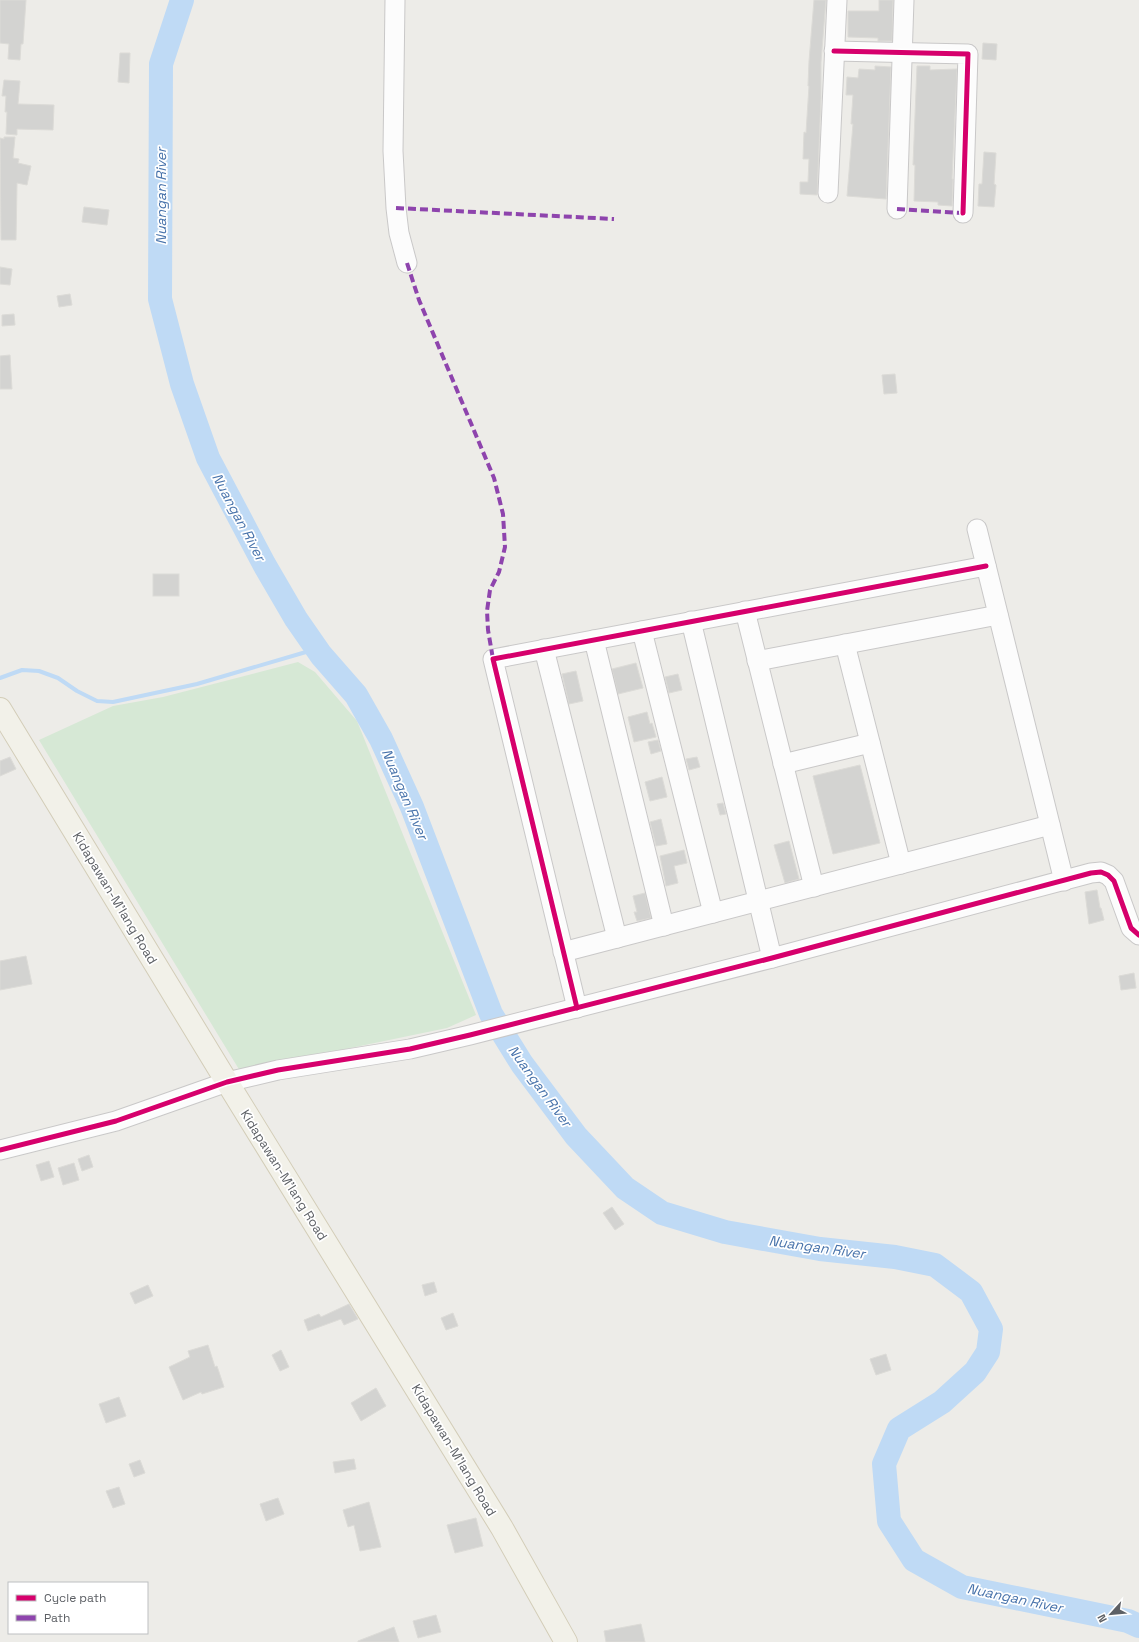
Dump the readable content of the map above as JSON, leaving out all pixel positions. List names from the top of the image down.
{
  "streets": {
    "main road": ["Kidapawan-M'lang Road"]
  },
  "water": ["Nuangan River"],
  "legend": ["Cycle path", "Path"],
  "north": "bottom left"
}
